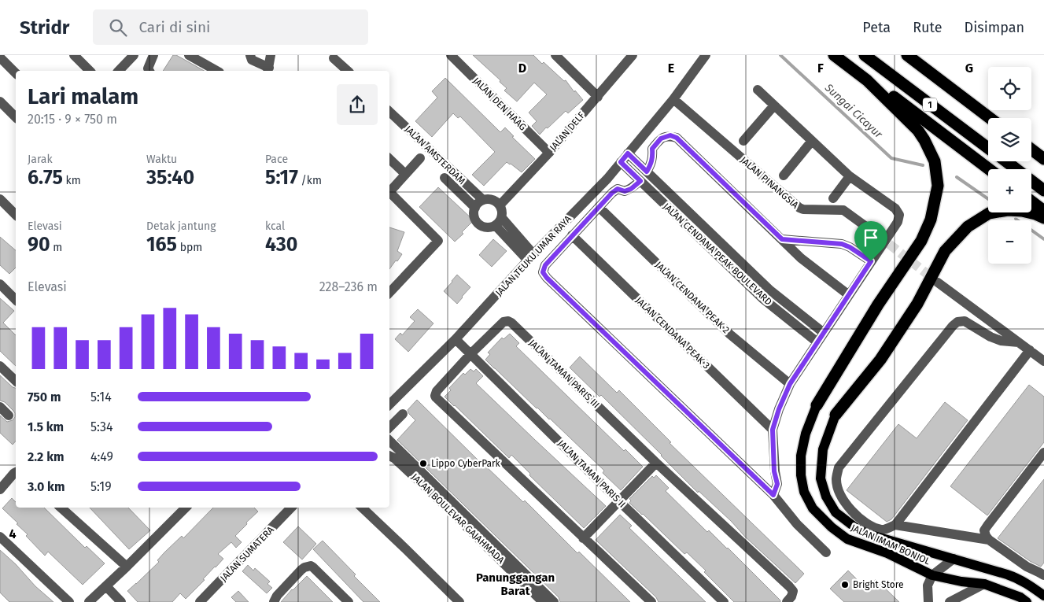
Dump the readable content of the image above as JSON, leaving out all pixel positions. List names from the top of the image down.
{
  "streets": {
    "highway": ["1"],
    "main road": ["JALAN IMAM BONJOL"],
    "street": [
      "JALAN DEN HAAG",
      "JALAN DELF",
      "JALAN AMSTERDAM",
      "JALAN PINANGSIA",
      "JALAN CENDANA PEAK BOULEVARD",
      "JALAN TEUKU UMAR RAYA",
      "JALAN CENDANA PEAK 2",
      "JALAN CENDANA PEAK 3",
      "JALAN TAMAN PARIS III",
      "JALAN TAMAN PARIS II",
      "JALAN BOULEVAR GAJAHMADA",
      "JALAN SUMATERA"
    ]
  },
  "crossings": [
    ["JALAN DEN HAAG", "JALAN DELF"],
    ["JALAN DELF", "JALAN AMSTERDAM"],
    ["JALAN PINANGSIA", "JALAN TEUKU UMAR RAYA"],
    ["JALAN CENDANA PEAK BOULEVARD", "JALAN TEUKU UMAR RAYA"],
    ["JALAN TEUKU UMAR RAYA", "JALAN TAMAN PARIS II"],
    ["JALAN TAMAN PARIS III", "JALAN TAMAN PARIS II"]
  ],
  "districts": ["Panunggangan Barat"],
  "water": ["Sungai Cicayur"],
  "places": ["Lippo CyberPark", "Bright Store"],
  "page": {
    "header": "Stridr",
    "search": "Cari di sini",
    "nav": ["Peta", "Rute", "Disimpan"],
    "map_buttons": ["+", "−"],
    "heading": ["Lari malam", "20:15 · 9 × 750 m"],
    "stats": [
      ["Jarak", "6.75 km"],
      ["Waktu", "35:40"],
      ["Pace", "5:17 /km"],
      ["Elevasi", "90 m"],
      ["Detak jantung", "165 bpm"],
      ["kcal", "430"]
    ],
    "chart": ["Elevasi", "228–236 m"],
    "list": [
      {
        "name": "750 m",
        "note": "5:14"
      },
      {
        "name": "1.5 km",
        "note": "5:34"
      },
      {
        "name": "2.2 km",
        "note": "4:49"
      },
      {
        "name": "3.0 km",
        "note": "5:19"
      }
    ]
  },
  "grid": {
    "columns": [
      "D",
      "E",
      "F",
      "G"
    ],
    "rows": ["4"]
  }
}
